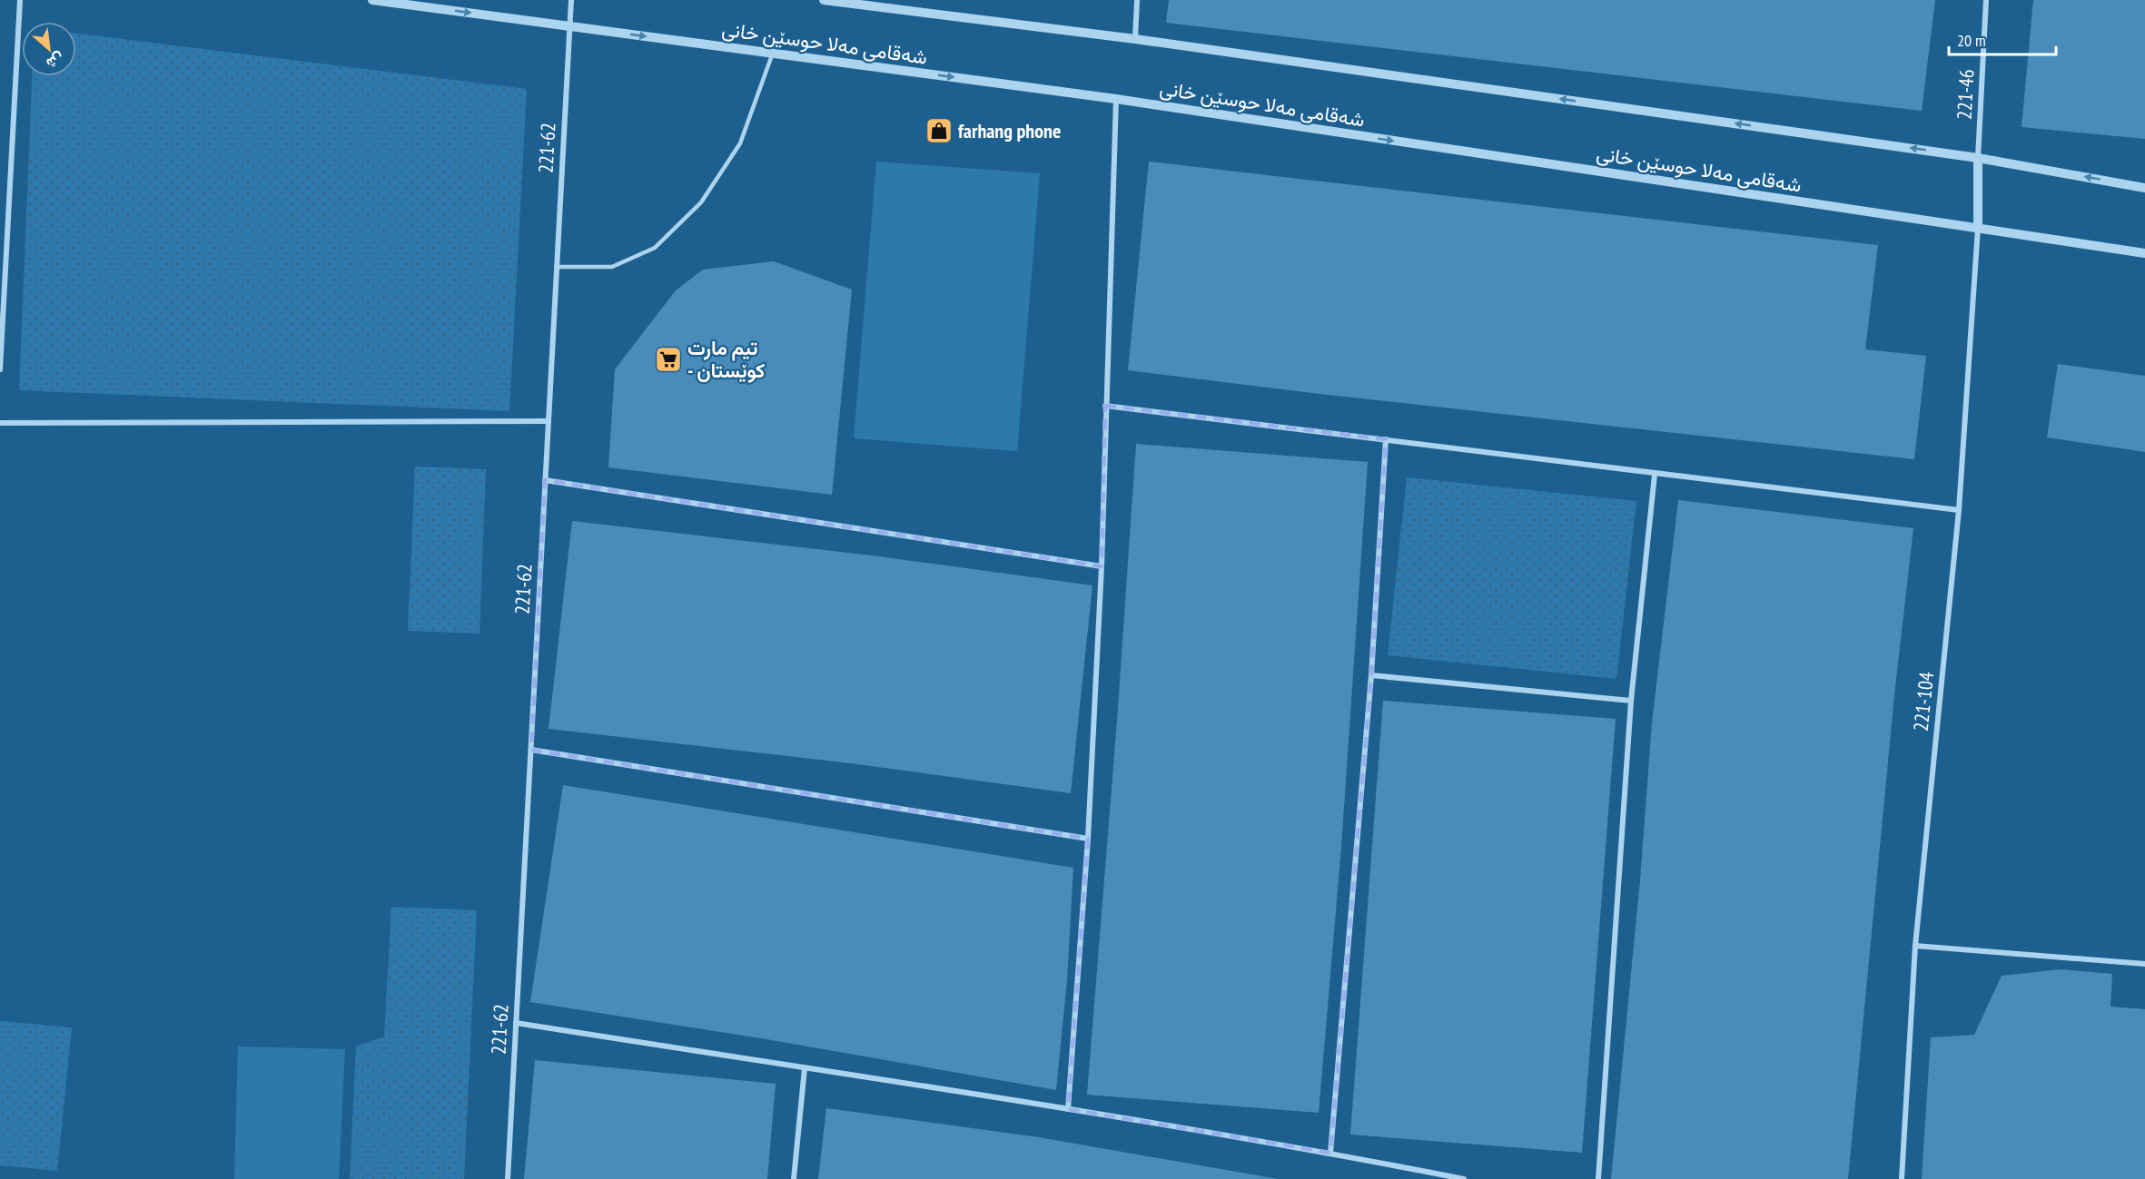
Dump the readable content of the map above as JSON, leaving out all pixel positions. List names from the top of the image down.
{
  "streets": {
    "street": [
      "شەقامی مەلا حوسێن خانی",
      "221-46",
      "221-62",
      "221-104"
    ]
  },
  "crossings": [
    ["شەقامی مەلا حوسێن خانی", "221-46"],
    ["شەقامی مەلا حوسێن خانی", "221-62"],
    ["شەقامی مەلا حوسێن خانی", "221-104"]
  ],
  "places": {
    "shop": ["farhang phone"],
    "supermarket": ["تیم مارت - کوێستان"]
  },
  "scale_bar": "20 m",
  "north": "bottom right"
}
